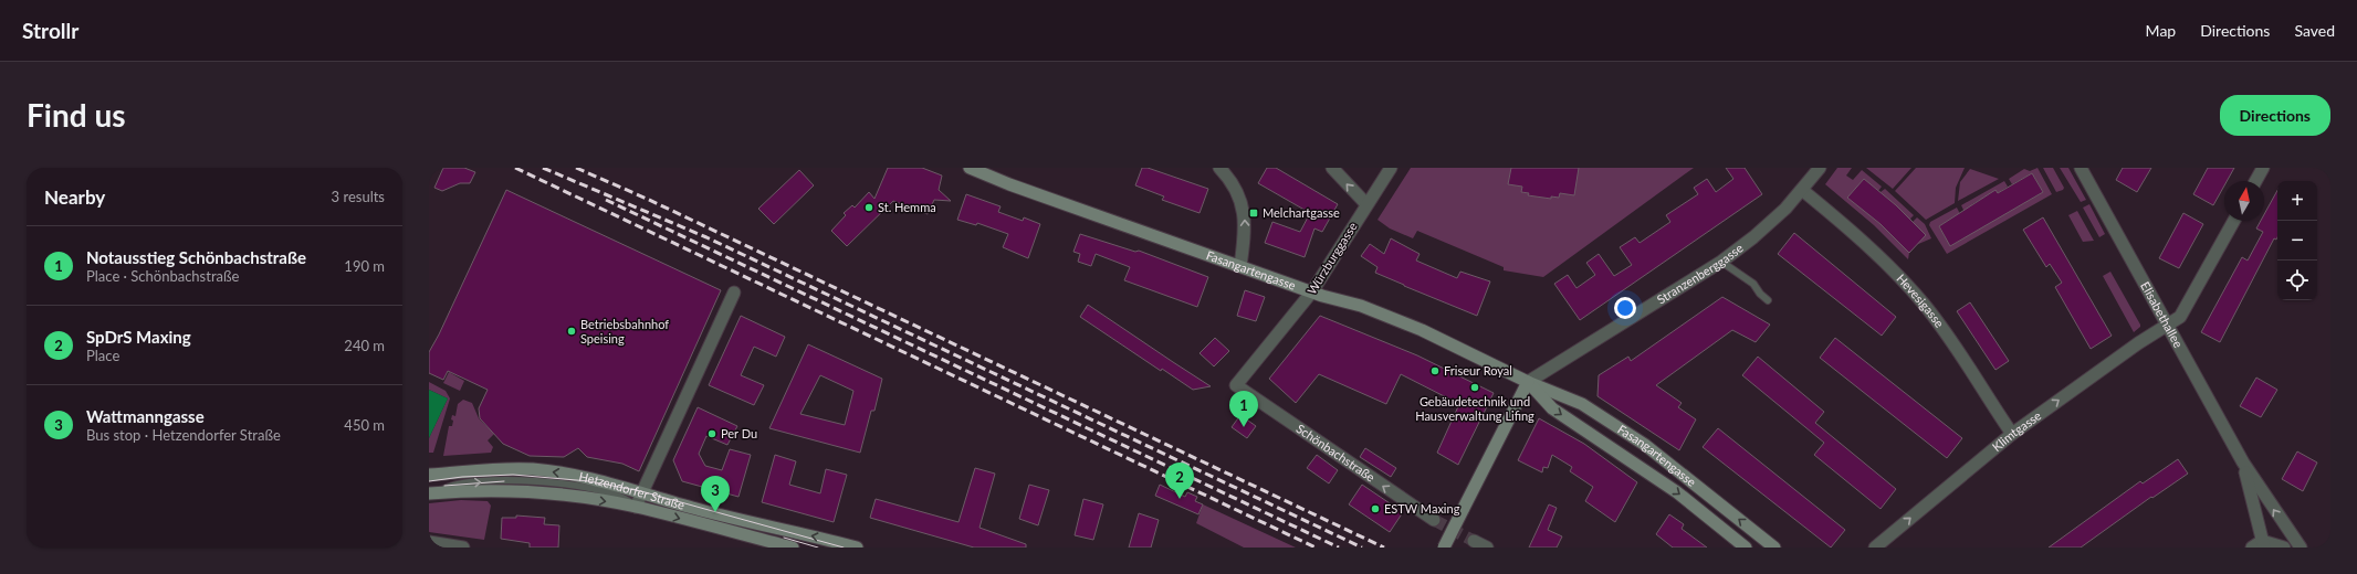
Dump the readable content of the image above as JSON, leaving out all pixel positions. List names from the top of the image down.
{
  "streets": {
    "main road": ["Fasangartengasse", "Hetzendorfer Straße"],
    "street": [
      "Würzburggasse",
      "Stranzenberggasse",
      "Hevesigasse",
      "Elisabethallee",
      "Klimtgasse",
      "Schönbachstraße"
    ]
  },
  "crossings": [
    ["Würzburggasse", "Fasangartengasse"],
    ["Würzburggasse", "Schönbachstraße"],
    ["Fasangartengasse", "Stranzenberggasse"],
    ["Stranzenberggasse", "Hevesigasse"],
    ["Hevesigasse", "Klimtgasse"],
    ["Elisabethallee", "Klimtgasse"]
  ],
  "one_way": ["Klimtgasse", "Schönbachstraße"],
  "places": {
    "other": [
      "St. Hemma",
      "Betriebsbahnhof Speising",
      "Friseur Royal",
      "Gebäudetechnik und Hausverwaltung Lifing",
      "Per Du",
      "ESTW Maxing"
    ],
    "transit": ["Melchartgasse"]
  },
  "north": "top",
  "page": {
    "header": "Strollr",
    "nav": ["Map", "Directions", "Saved"],
    "buttons": "Directions",
    "title": "Find us",
    "heading": ["Nearby", "3 results"],
    "map_buttons": ["+", "−"],
    "list": [
      {
        "mark": "1",
        "name": "Notausstieg Schönbachstraße",
        "note": "Place · Schönbachstraße",
        "value": "190 m"
      },
      {
        "mark": "2",
        "name": "SpDrS Maxing",
        "note": "Place",
        "value": "240 m"
      },
      {
        "mark": "3",
        "name": "Wattmanngasse",
        "note": "Bus stop · Hetzendorfer Straße",
        "value": "450 m"
      }
    ],
    "pins": ["1", "2", "3"]
  }
}
